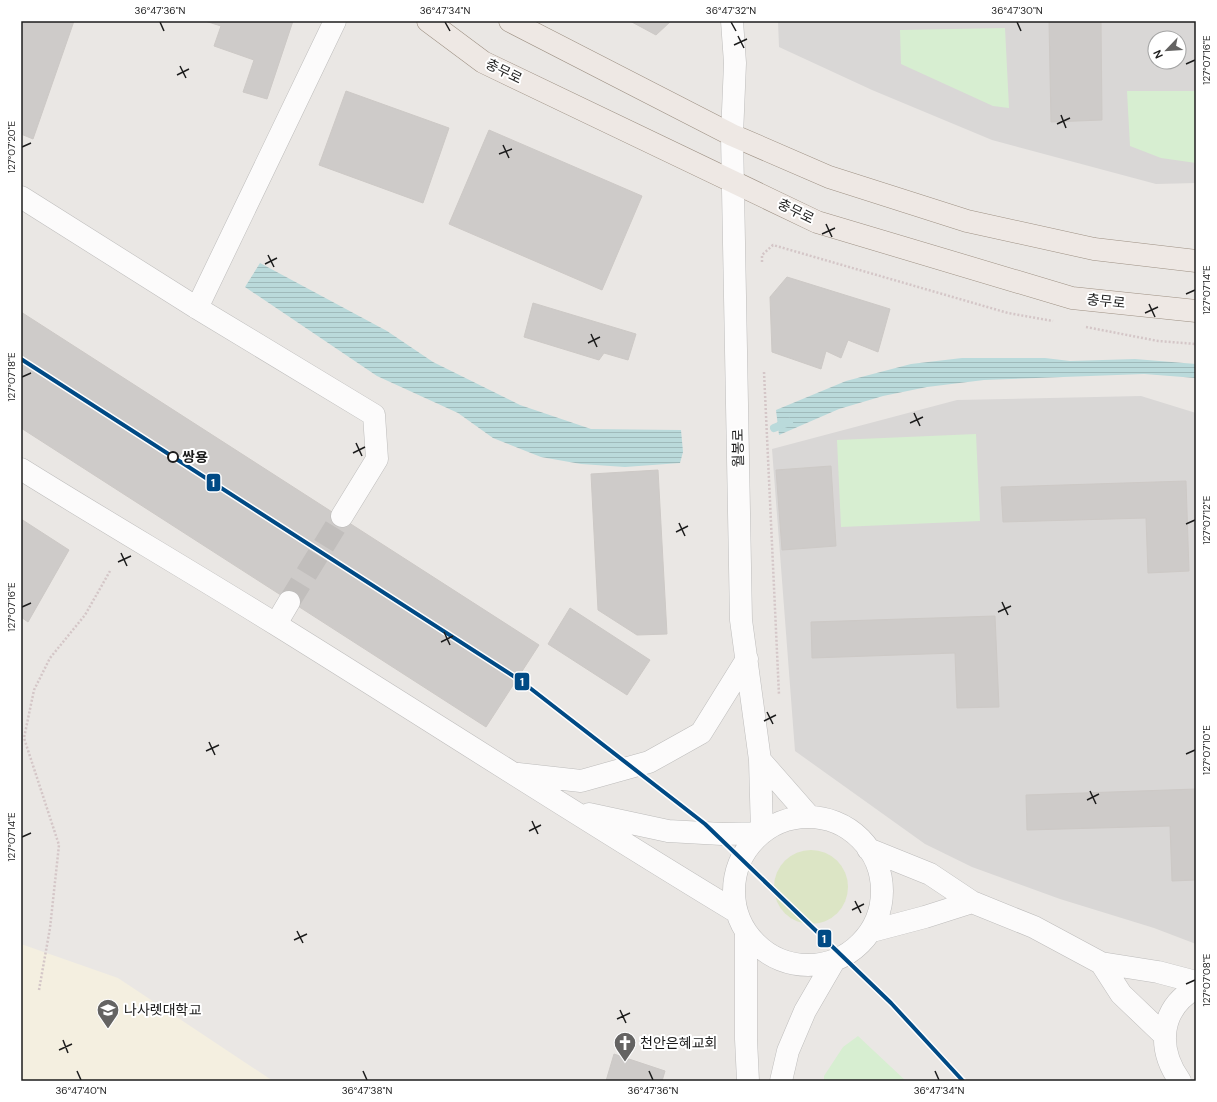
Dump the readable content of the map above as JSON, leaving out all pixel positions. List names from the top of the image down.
{
  "streets": {
    "main road": ["충무로"],
    "street": ["월봉로"]
  },
  "crossings": [
    ["충무로", "월봉로"]
  ],
  "places": {
    "other": ["쌍용"],
    "school or university": ["나사렛대학교"],
    "church": ["천안은혜교회"]
  },
  "lines": ["transit line 1"],
  "north": "bottom left",
  "coordinates": [
    "36°47'36\"N",
    "36°47'34\"N",
    "36°47'32\"N",
    "36°47'30\"N",
    "127°07'16\"E",
    "127°07'20\"E",
    "127°07'14\"E",
    "127°07'18\"E",
    "127°07'12\"E",
    "127°07'10\"E",
    "127°07'08\"E",
    "36°47'40\"N",
    "36°47'38\"N"
  ]
}
